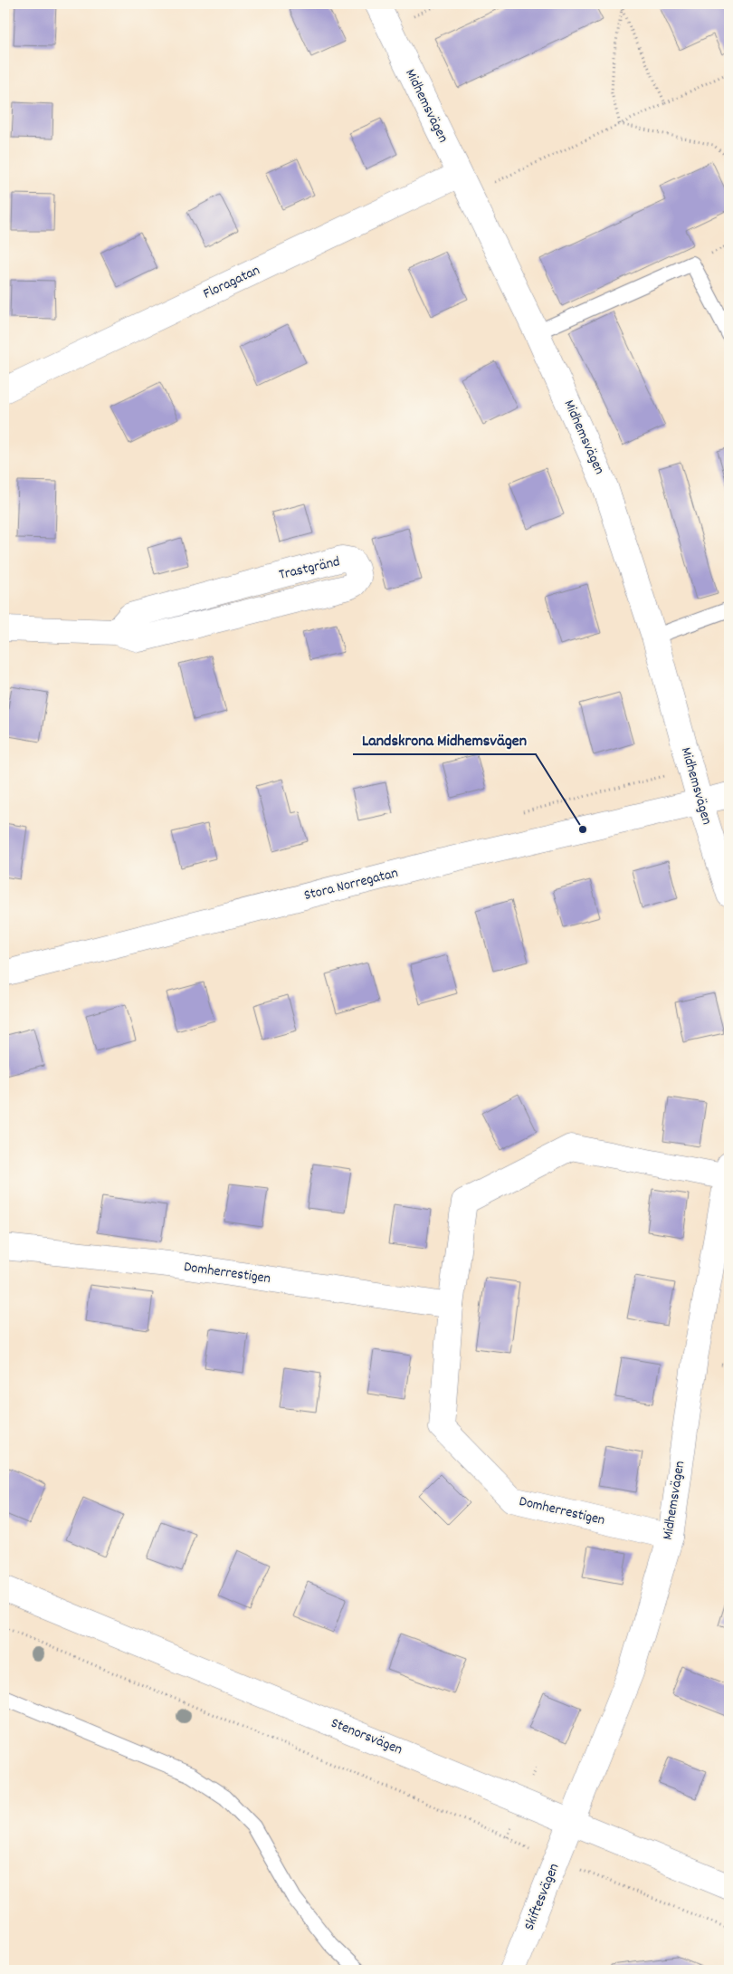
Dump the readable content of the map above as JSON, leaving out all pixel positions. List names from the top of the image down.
{
  "streets": {
    "street": [
      "Midhemsvägen",
      "Floragatan",
      "Trastgränd",
      "Stora Norregatan",
      "Domherrestigen",
      "Stenorsvägen",
      "Skiftesvägen"
    ]
  },
  "crossings": [
    ["Midhemsvägen", "Floragatan"],
    ["Midhemsvägen", "Stora Norregatan"],
    ["Midhemsvägen", "Domherrestigen"],
    ["Midhemsvägen", "Stenorsvägen"],
    ["Midhemsvägen", "Skiftesvägen"],
    ["Stenorsvägen", "Skiftesvägen"]
  ],
  "places": ["Landskrona Midhemsvägen"]
}
